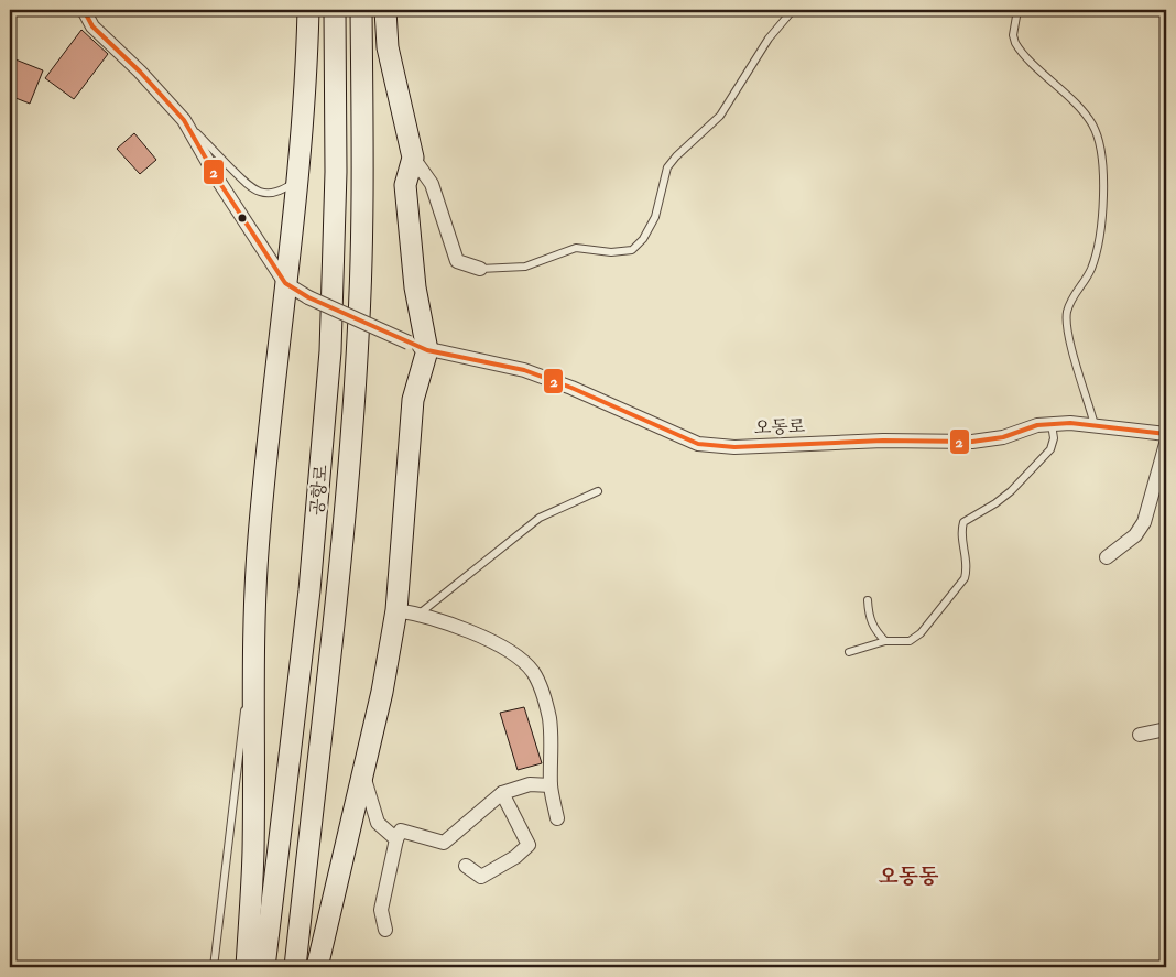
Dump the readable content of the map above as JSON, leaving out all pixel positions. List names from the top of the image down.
{
  "streets": {
    "main road": ["공항로"],
    "street": ["오동로"]
  },
  "districts": ["오동동"],
  "lines": ["transit line 2"]
}
